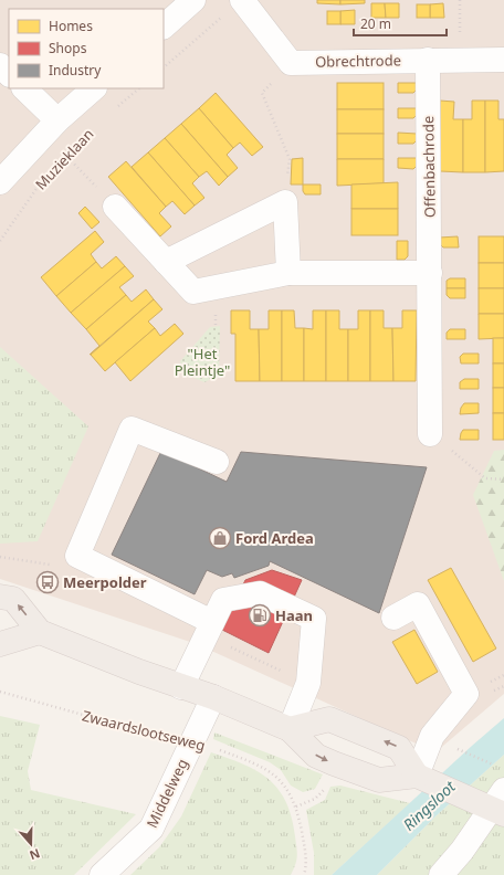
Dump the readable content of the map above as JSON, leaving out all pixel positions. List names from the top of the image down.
{
  "streets": {
    "street": [
      "Obrechtrode",
      "Muzieklaan",
      "Offenbachrode",
      "Middelweg"
    ],
    "path": ["Zwaardslootseweg"]
  },
  "crossings": [
    ["Obrechtrode", "Offenbachrode"],
    ["Zwaardslootseweg", "Middelweg"]
  ],
  "water": ["Ringsloot"],
  "parks": ["\"Het Pleintje\""],
  "places": {
    "shop": ["Ford Ardea"],
    "bus stop": ["Meerpolder"],
    "fuel station": ["Haan"]
  },
  "legend": ["Homes", "Shops", "Industry"],
  "scale_bar": "20 m",
  "north": "bottom"
}
